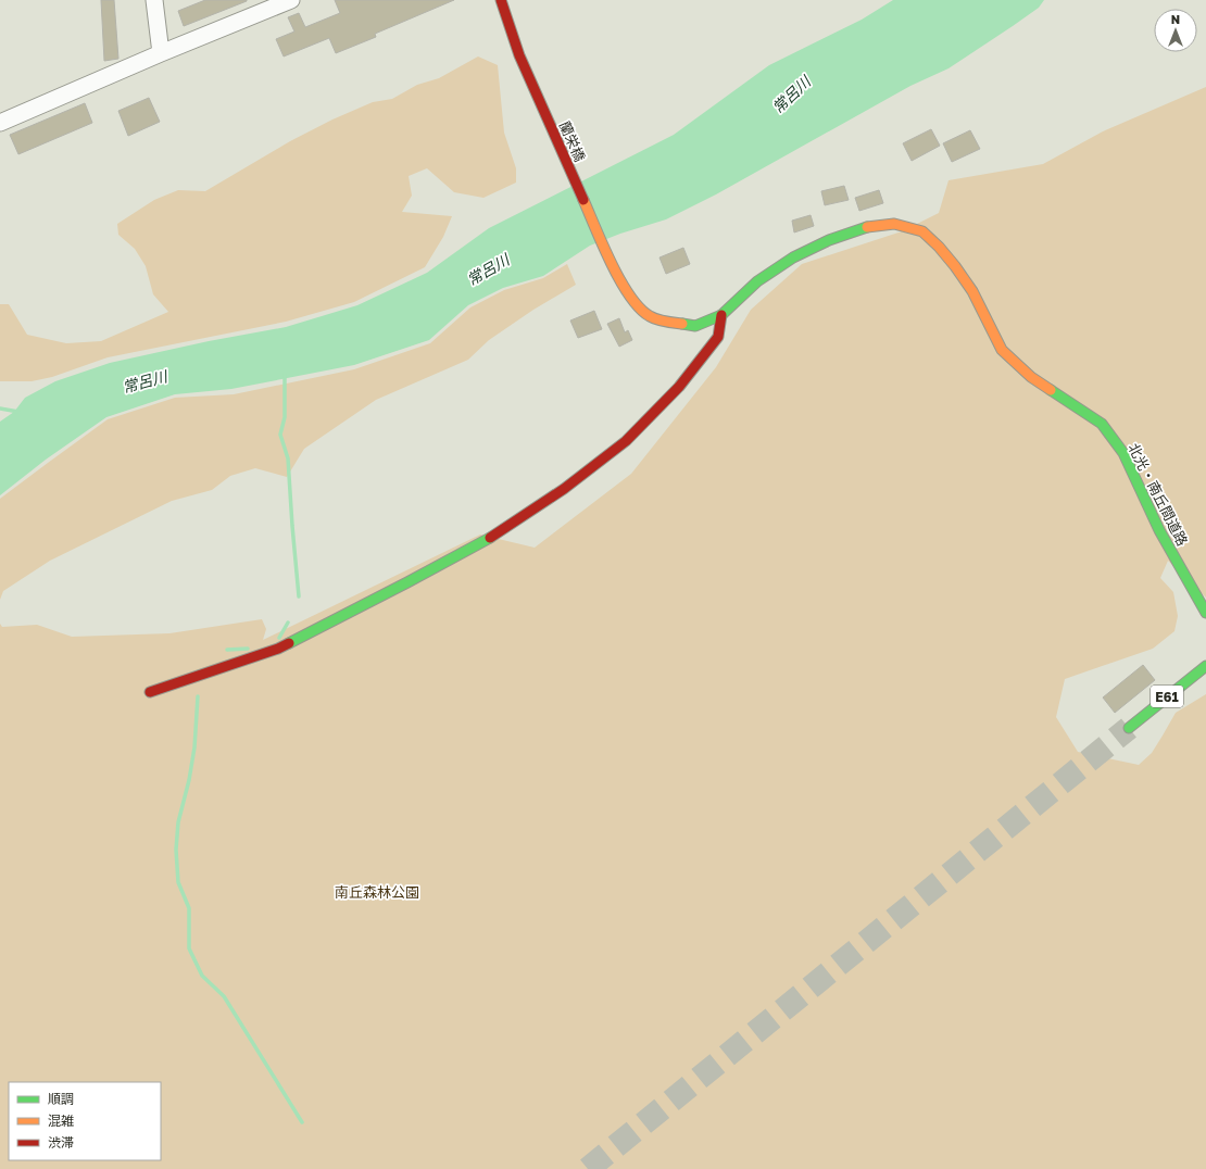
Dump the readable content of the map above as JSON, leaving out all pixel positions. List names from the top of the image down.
{
  "streets": {
    "main road": ["蘭栄橋", "北光・南丘間道路", "E61"]
  },
  "crossings": [
    ["蘭栄橋", "北光・南丘間道路"]
  ],
  "water": ["常呂川"],
  "parks": ["南丘森林公園"],
  "legend": ["順調", "混雑", "渋滞"],
  "north": "top"
}
